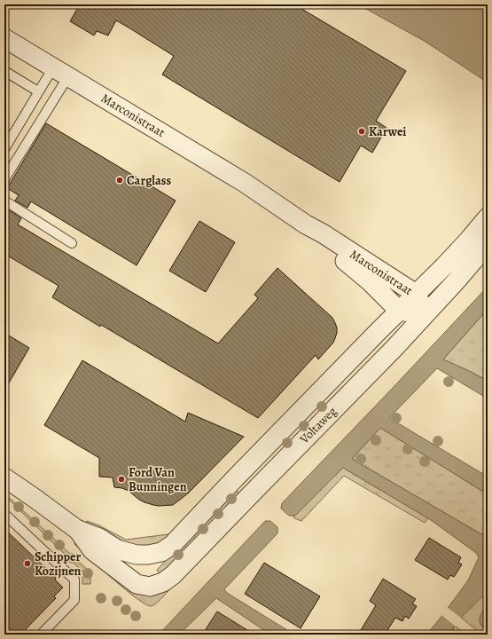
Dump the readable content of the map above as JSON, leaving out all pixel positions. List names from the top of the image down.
{
  "streets": {
    "street": ["Marconistraat", "Voltaweg"]
  },
  "crossings": [
    ["Marconistraat", "Voltaweg"]
  ],
  "places": [
    "Karwei",
    "Carglass",
    "Ford Van Bunningen",
    "Schipper Kozijnen"
  ]
}
